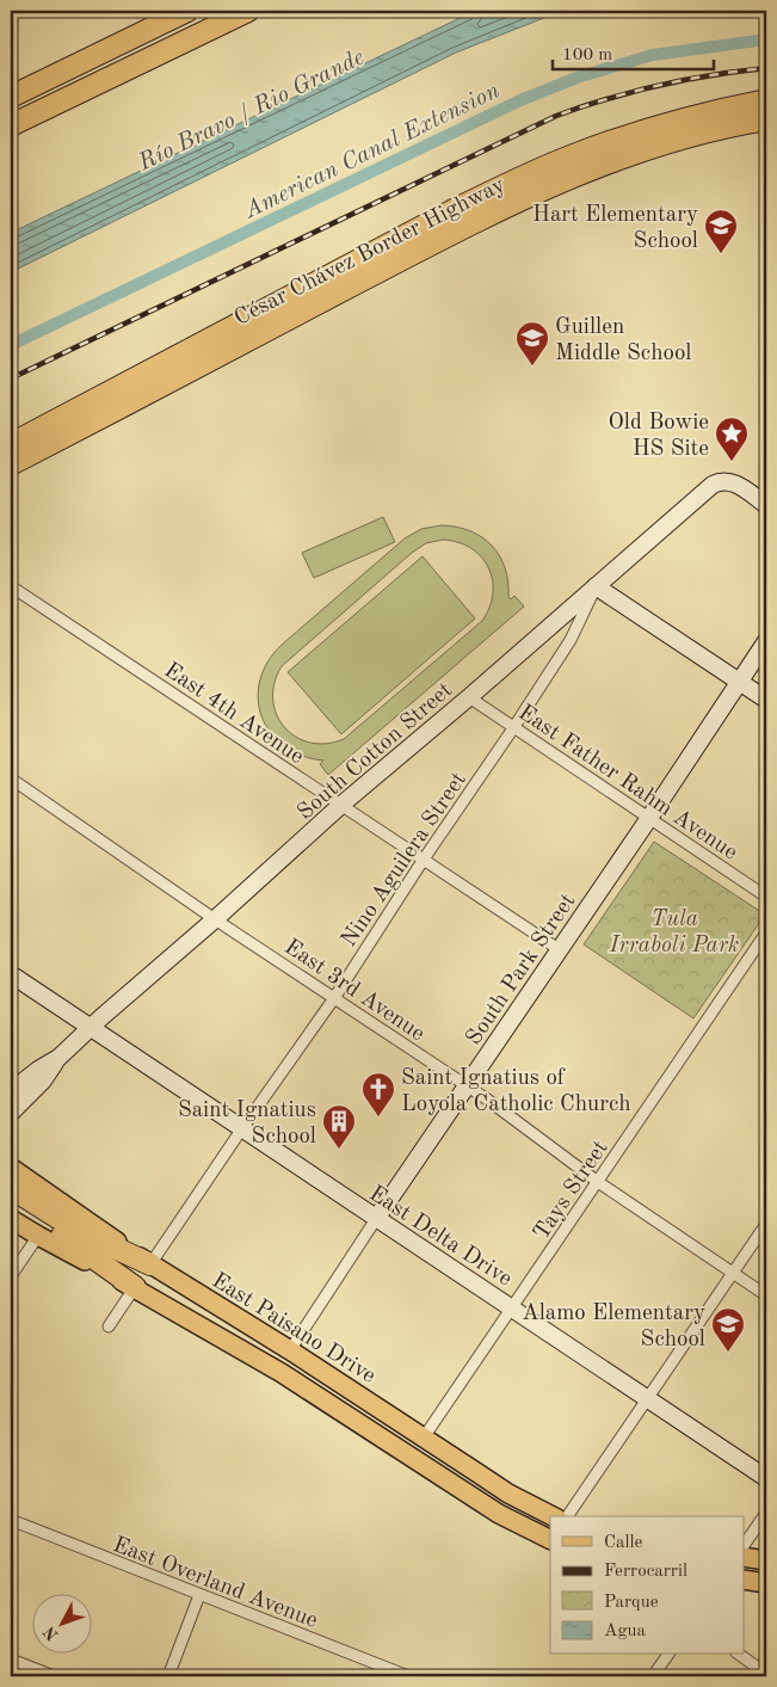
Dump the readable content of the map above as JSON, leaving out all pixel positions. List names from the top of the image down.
{
  "streets": {
    "highway": ["César Chávez Border Highway"],
    "main road": ["East Paisano Drive"],
    "street": [
      "East 4th Avenue",
      "South Cotton Street",
      "East Father Rahm Avenue",
      "Nino Aguilera Street",
      "South Park Street",
      "East 3rd Avenue",
      "Tays Street",
      "East Delta Drive",
      "East Overland Avenue"
    ]
  },
  "crossings": [
    ["East 4th Avenue", "South Cotton Street"],
    ["East 4th Avenue", "Nino Aguilera Street"],
    ["East 4th Avenue", "South Park Street"],
    ["South Cotton Street", "East Father Rahm Avenue"],
    ["South Cotton Street", "Nino Aguilera Street"],
    ["South Cotton Street", "East 3rd Avenue"],
    ["South Cotton Street", "East Delta Drive"],
    ["East Father Rahm Avenue", "Nino Aguilera Street"],
    ["East Father Rahm Avenue", "South Park Street"],
    ["Nino Aguilera Street", "East 3rd Avenue"],
    ["Nino Aguilera Street", "East Delta Drive"],
    ["Nino Aguilera Street", "East Paisano Drive"],
    ["South Park Street", "East 3rd Avenue"],
    ["South Park Street", "East Delta Drive"],
    ["South Park Street", "East Paisano Drive"],
    ["East 3rd Avenue", "Tays Street"],
    ["Tays Street", "East Delta Drive"],
    ["Tays Street", "East Paisano Drive"]
  ],
  "water": ["Río Bravo / Rio Grande", "American Canal Extension"],
  "parks": ["Tula Irraboli Park"],
  "places": {
    "school or university": ["Hart Elementary School", "Guillen Middle School", "Alamo Elementary School"],
    "place": ["Old Bowie HS Site"],
    "church": ["Saint Ignatius of Loyola Catholic Church"],
    "building": ["Saint Ignatius School"]
  },
  "legend": [
    "Calle",
    "Ferrocarril",
    "Parque",
    "Agua"
  ],
  "scale_bar": "100 m",
  "north": "bottom left"
}
